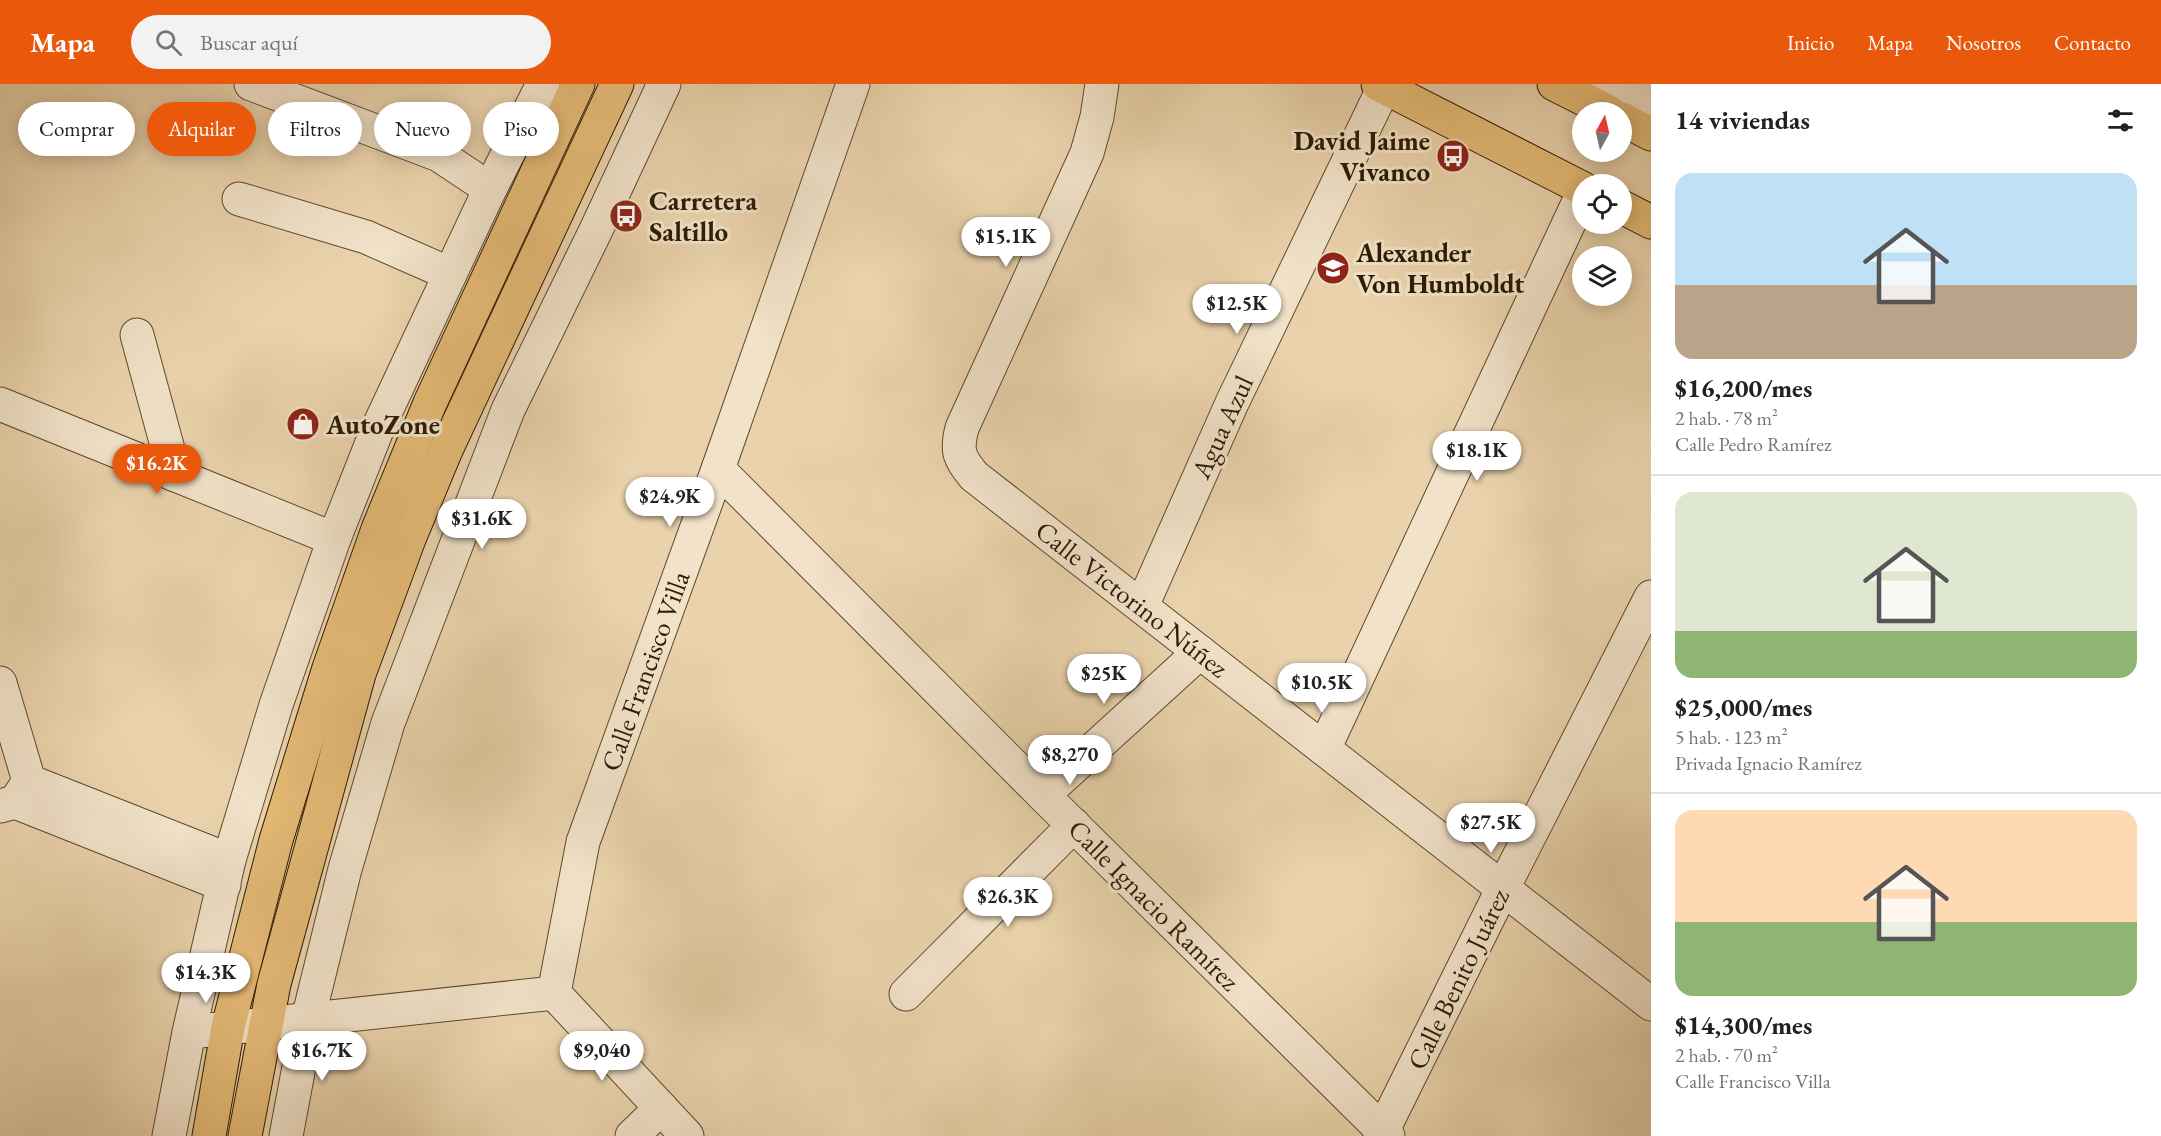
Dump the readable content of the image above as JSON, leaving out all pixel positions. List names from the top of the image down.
{
  "streets": {
    "street": [
      "Agua Azul",
      "Calle Victorino Núñez",
      "Calle Francisco Villa",
      "Calle Ignacio Ramírez",
      "Calle Benito Juárez"
    ]
  },
  "crossings": [
    ["Agua Azul", "Calle Victorino Núñez"],
    ["Calle Victorino Núñez", "Calle Benito Juárez"],
    ["Calle Francisco Villa", "Calle Ignacio Ramírez"],
    ["Calle Ignacio Ramírez", "Calle Benito Juárez"]
  ],
  "places": {
    "bus stop": ["David Jaime Vivanco", "Carretera Saltillo"],
    "school or university": ["Alexander Von Humboldt"],
    "shop": ["AutoZone"]
  },
  "north": "top",
  "page": {
    "header": "Mapa",
    "search": "Buscar aquí",
    "nav": [
      "Inicio",
      "Mapa",
      "Nosotros",
      "Contacto"
    ],
    "heading": "14 viviendas",
    "chip": [
      "Comprar",
      "Alquilar",
      "Filtros",
      "Nuevo",
      "Piso"
    ],
    "list": [
      {
        "name": "$16,200/mes",
        "note": "2 hab. · 78 m² · Calle Pedro Ramírez"
      },
      {
        "name": "$25,000/mes",
        "note": "5 hab. · 123 m² · Privada Ignacio Ramírez"
      },
      {
        "name": "$14,300/mes",
        "note": "2 hab. · 70 m² · Calle Francisco Villa"
      }
    ],
    "price": [
      "$15.1K",
      "$12.5K",
      "$18.1K",
      "$16.2K",
      "$24.9K",
      "$31.6K",
      "$25K",
      "$10.5K",
      "$8,270",
      "$27.5K",
      "$26.3K",
      "$14.3K",
      "$16.7K",
      "$9,040"
    ]
  }
}
